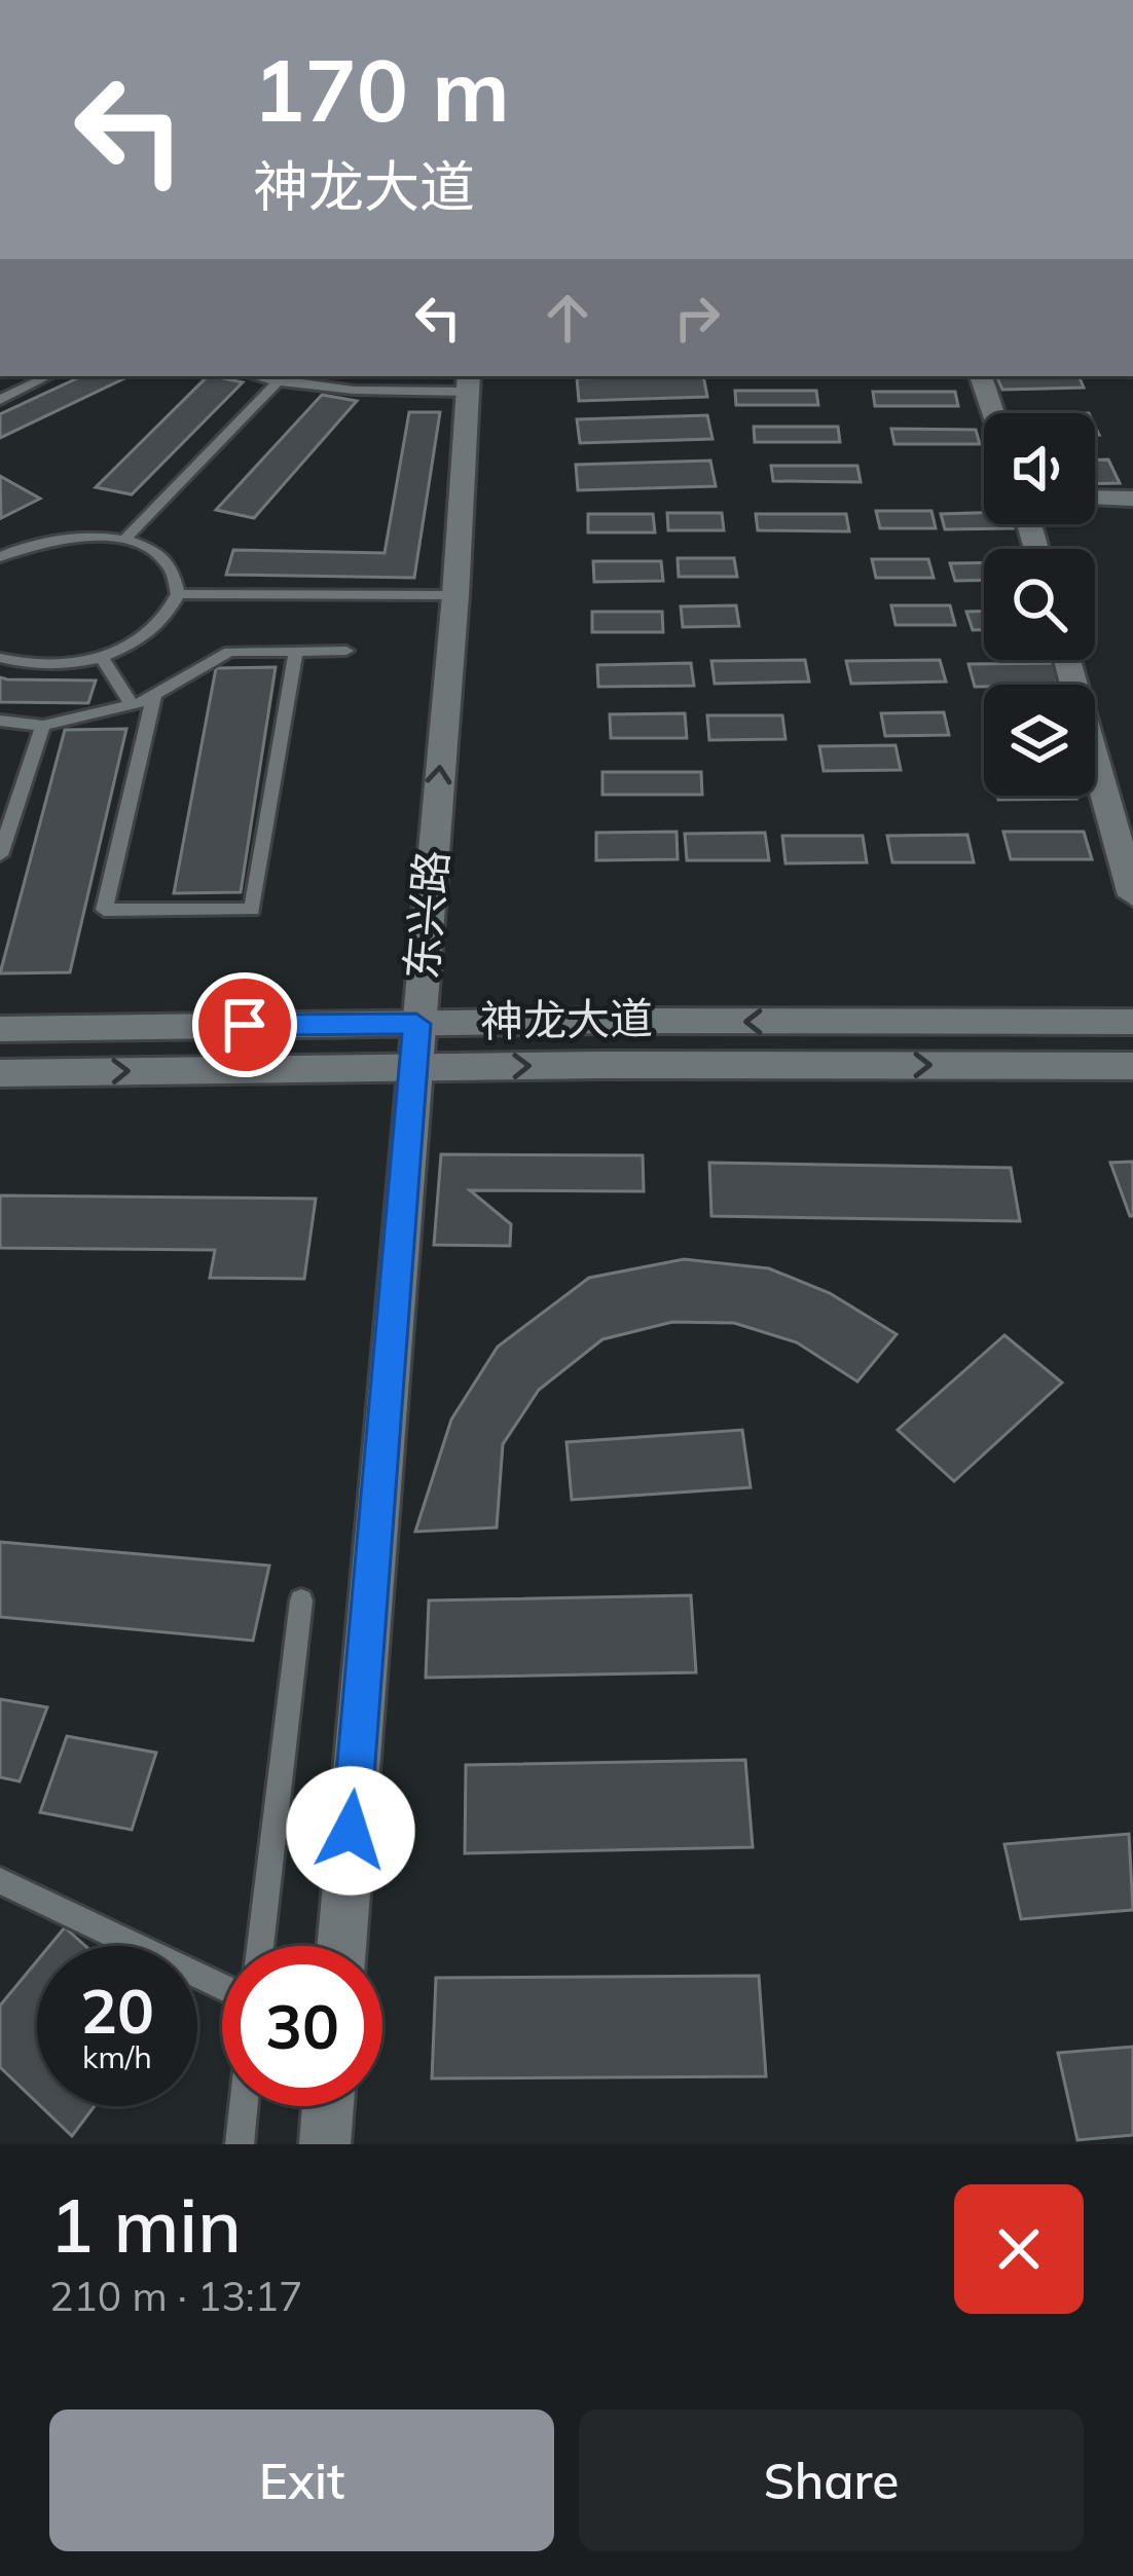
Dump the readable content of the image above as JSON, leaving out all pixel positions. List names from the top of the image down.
{
  "streets": {
    "street": ["东兴路", "神龙大道"]
  },
  "crossings": [
    ["东兴路", "神龙大道"]
  ],
  "page": {
    "turn": ["170 m", "神龙大道"],
    "speed": "20 km/h",
    "limit": "30",
    "heading": ["1 min", "210 m · 13:17"],
    "buttons": ["Exit", "Share"]
  }
}
